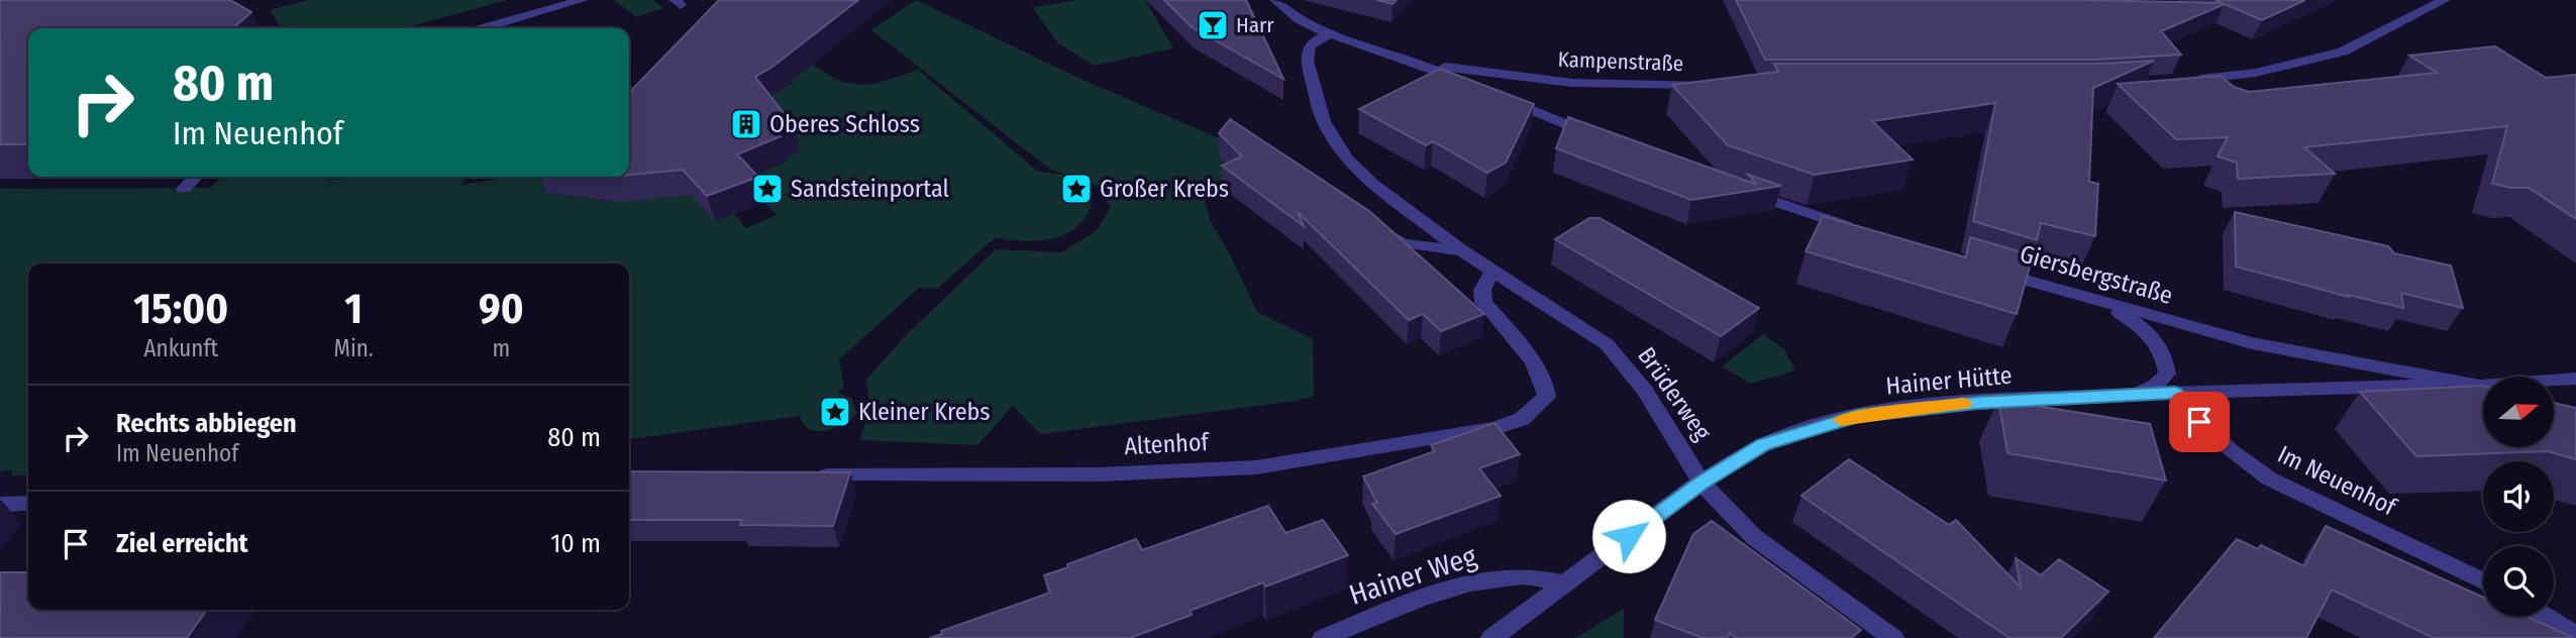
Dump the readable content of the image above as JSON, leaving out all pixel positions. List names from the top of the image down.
{
  "streets": {
    "street": [
      "Kampenstraße",
      "Giersbergstraße",
      "Hainer Hütte",
      "Brüderweg",
      "Altenhof",
      "Im Neuenhof",
      "Hainer Weg"
    ]
  },
  "crossings": [
    ["Hainer Hütte", "Brüderweg"],
    ["Hainer Hütte", "Im Neuenhof"],
    ["Hainer Hütte", "Hainer Weg"],
    ["Brüderweg", "Altenhof"]
  ],
  "places": {
    "bar": ["Harr"],
    "building": ["Oberes Schloss"],
    "place": ["Sandsteinportal", "Großer Krebs", "Kleiner Krebs"]
  },
  "north": "right",
  "page": {
    "turn": ["80 m", "Im Neuenhof"],
    "eta": [
      "15:00",
      "Ankunft",
      "1",
      "Min.",
      "90",
      "m"
    ],
    "list": [
      {
        "name": "Rechts abbiegen",
        "note": "Im Neuenhof",
        "value": "80 m"
      },
      {
        "name": "Ziel erreicht",
        "value": "10 m"
      }
    ]
  }
}
